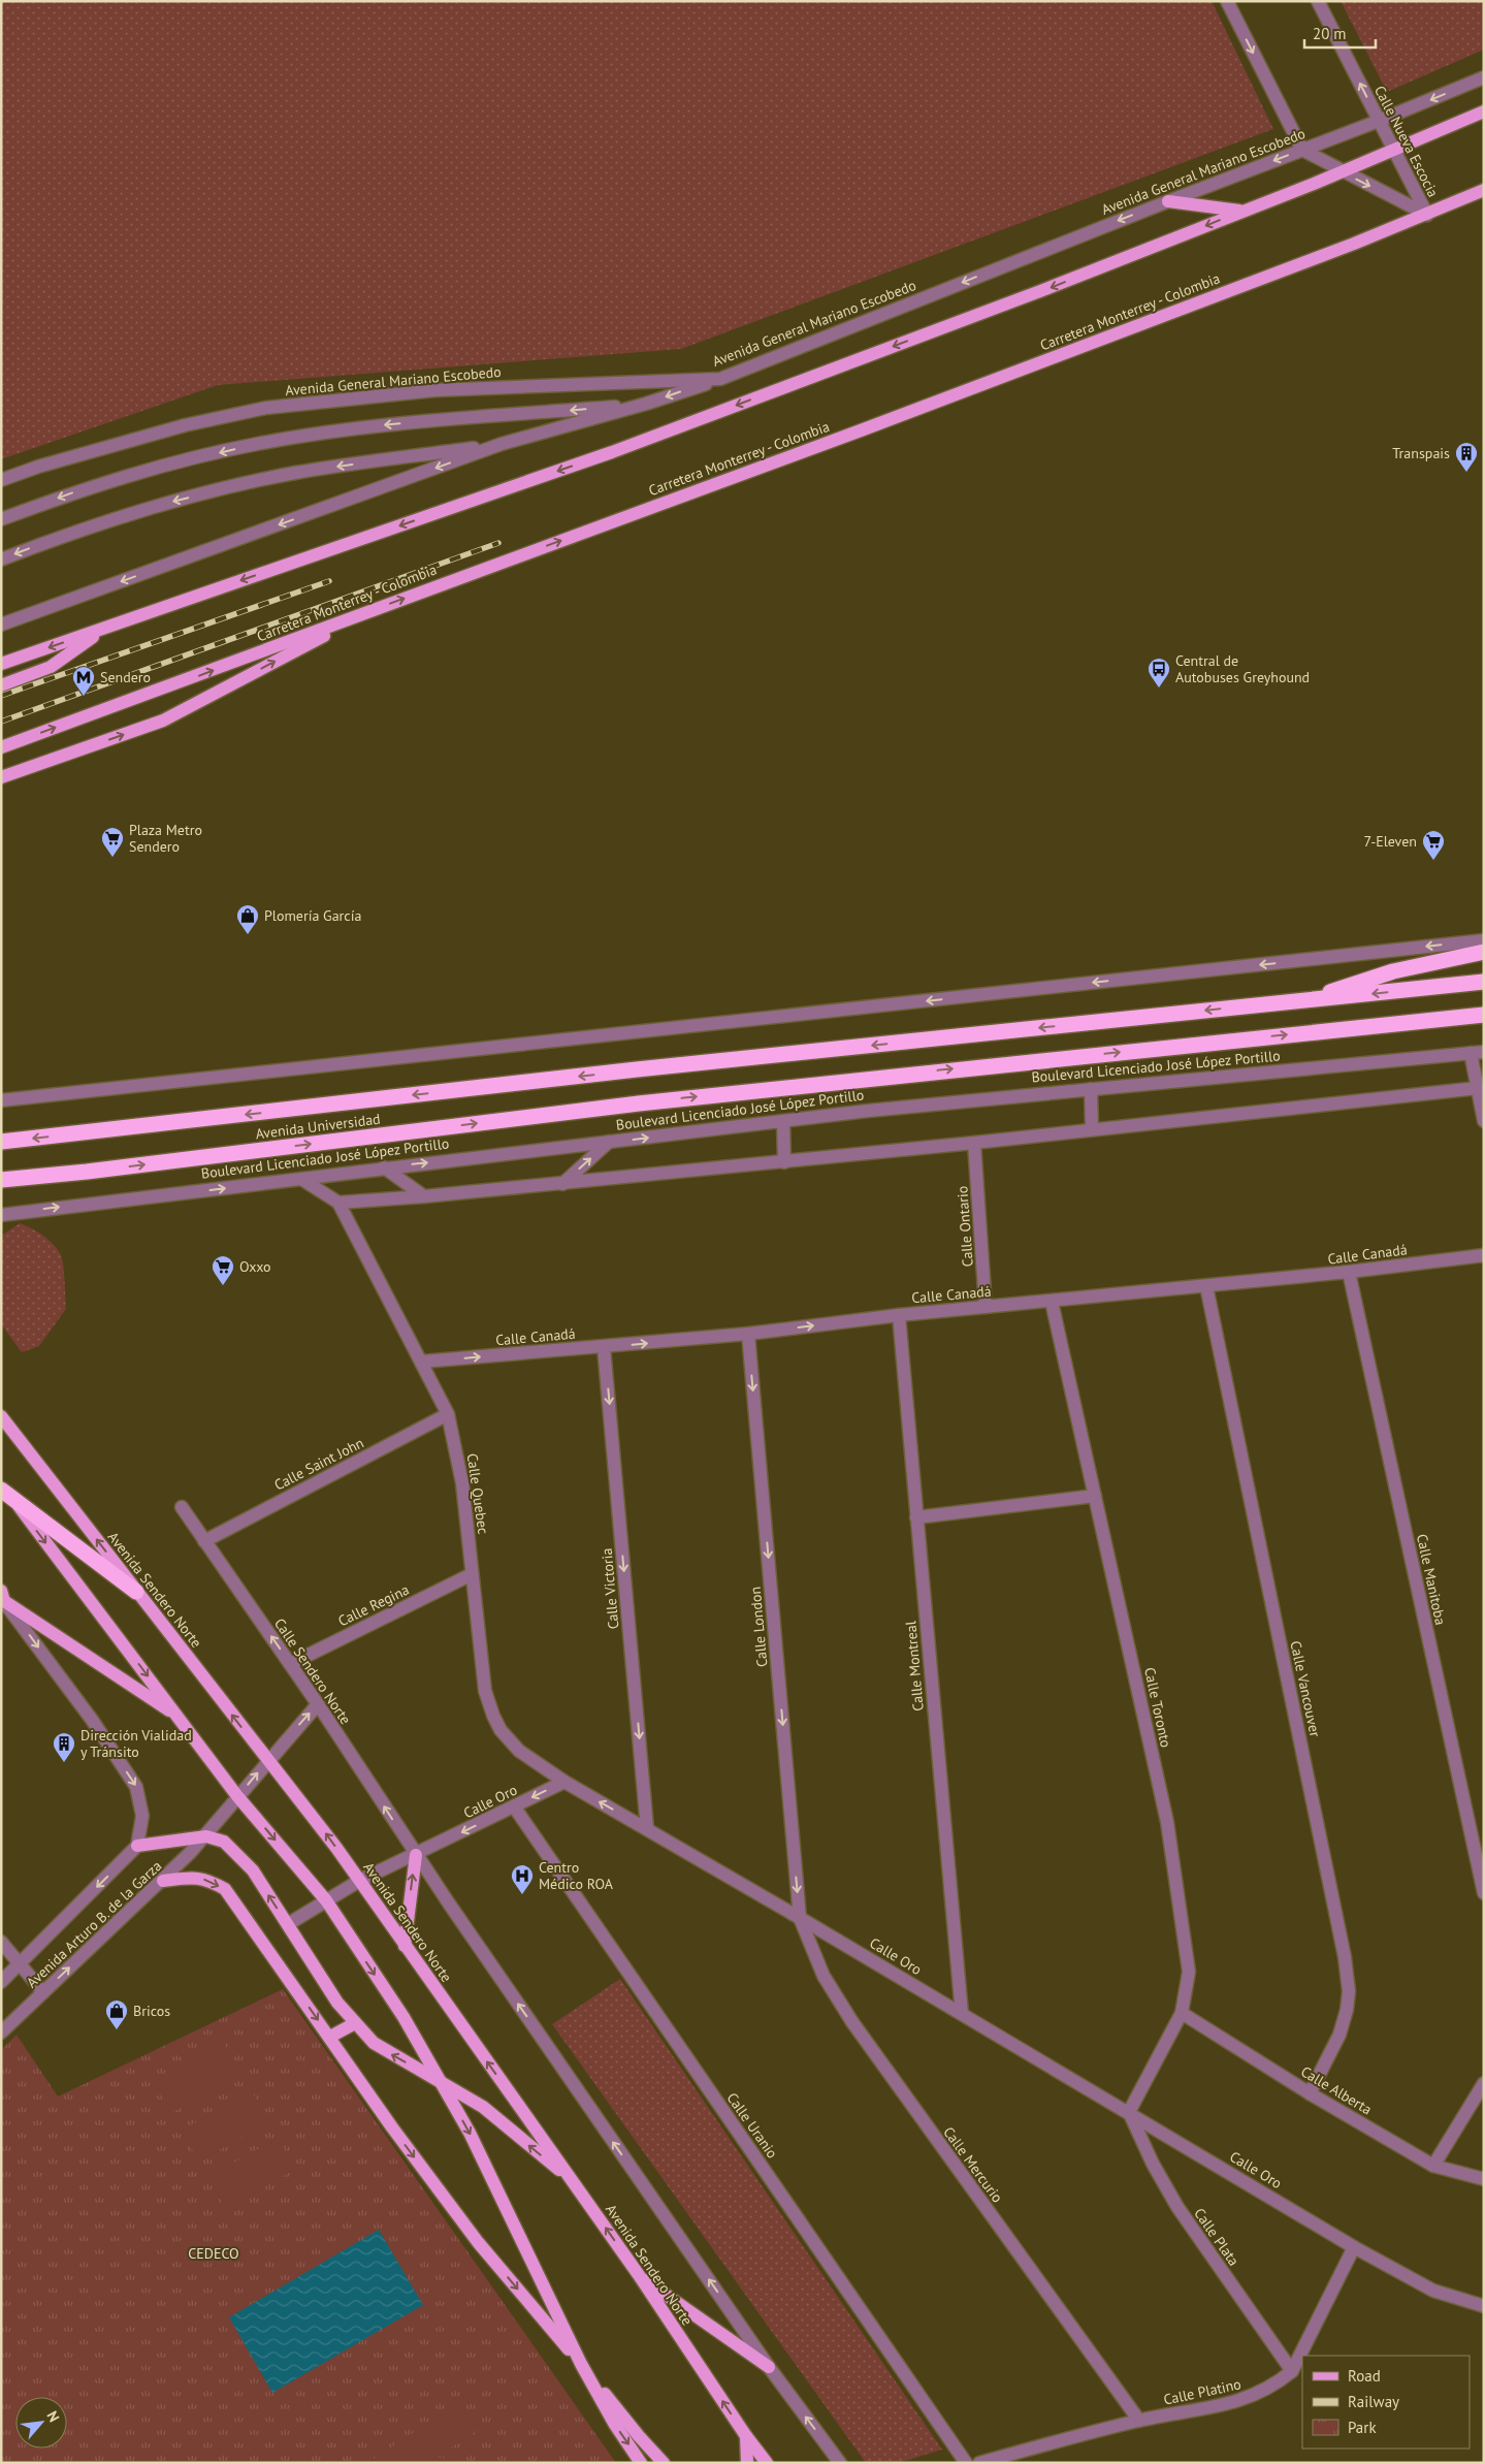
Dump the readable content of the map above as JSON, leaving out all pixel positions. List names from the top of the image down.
{
  "streets": {
    "highway": ["Boulevard Licenciado José López Portillo", "Avenida Universidad"],
    "main road": ["Carretera Monterrey - Colombia", "Avenida Sendero Norte"],
    "street": [
      "Calle Nueva Escocia",
      "Avenida General Mariano Escobedo",
      "Calle Ontario",
      "Calle Canadá",
      "Calle Saint John",
      "Calle Quebec",
      "Calle Manitoba",
      "Calle Victoria",
      "Calle Regina",
      "Calle London",
      "Calle Montreal",
      "Calle Sendero Norte",
      "Calle Vancouver",
      "Calle Toronto",
      "Calle Oro",
      "Avenida Arturo B. de la Garza",
      "Calle Alberta",
      "Calle Uranio",
      "Calle Mercurio",
      "Calle Plata",
      "Calle Platino"
    ]
  },
  "crossings": [
    ["Calle Nueva Escocia", "Avenida General Mariano Escobedo"],
    ["Calle Nueva Escocia", "Carretera Monterrey - Colombia"],
    ["Boulevard Licenciado José López Portillo", "Avenida Universidad"],
    ["Calle Ontario", "Calle Canadá"],
    ["Calle Canadá", "Calle Quebec"],
    ["Calle Canadá", "Calle Manitoba"],
    ["Calle Canadá", "Calle Victoria"],
    ["Calle Canadá", "Calle London"],
    ["Calle Canadá", "Calle Montreal"],
    ["Calle Canadá", "Calle Vancouver"],
    ["Calle Canadá", "Calle Toronto"],
    ["Calle Saint John", "Calle Quebec"],
    ["Calle Saint John", "Calle Sendero Norte"],
    ["Calle Quebec", "Calle Regina"],
    ["Calle Quebec", "Calle Oro"],
    ["Calle Victoria", "Calle Oro"],
    ["Avenida Sendero Norte", "Calle Oro"],
    ["Calle Regina", "Calle Sendero Norte"],
    ["Calle London", "Calle Oro"],
    ["Calle London", "Calle Mercurio"],
    ["Calle Montreal", "Calle Oro"],
    ["Calle Sendero Norte", "Calle Oro"],
    ["Calle Vancouver", "Calle Alberta"],
    ["Calle Toronto", "Calle Oro"],
    ["Calle Toronto", "Calle Alberta"],
    ["Calle Toronto", "Calle Plata"],
    ["Calle Oro", "Calle Uranio"],
    ["Calle Oro", "Calle Mercurio"],
    ["Calle Oro", "Calle Plata"],
    ["Calle Oro", "Calle Platino"],
    ["Calle Mercurio", "Calle Platino"],
    ["Calle Plata", "Calle Platino"]
  ],
  "one_way": [
    "Avenida General Mariano Escobedo",
    "Boulevard Licenciado José López Portillo",
    "Calle Canadá",
    "Calle Victoria",
    "Calle London",
    "Calle Sendero Norte"
  ],
  "parks": ["CEDECO"],
  "places": {
    "building": ["Transpais", "Dirección Vialidad y Tránsito"],
    "bus stop": ["Central de Autobuses Greyhound"],
    "metro station": ["Sendero"],
    "supermarket": ["Plaza Metro Sendero", "7-Eleven", "Oxxo"],
    "shop": ["Plomería García", "Bricos"],
    "hospital": ["Centro Médico ROA"]
  },
  "legend": ["Road", "Railway", "Park"],
  "scale_bar": "20 m",
  "north": "top right"
}
